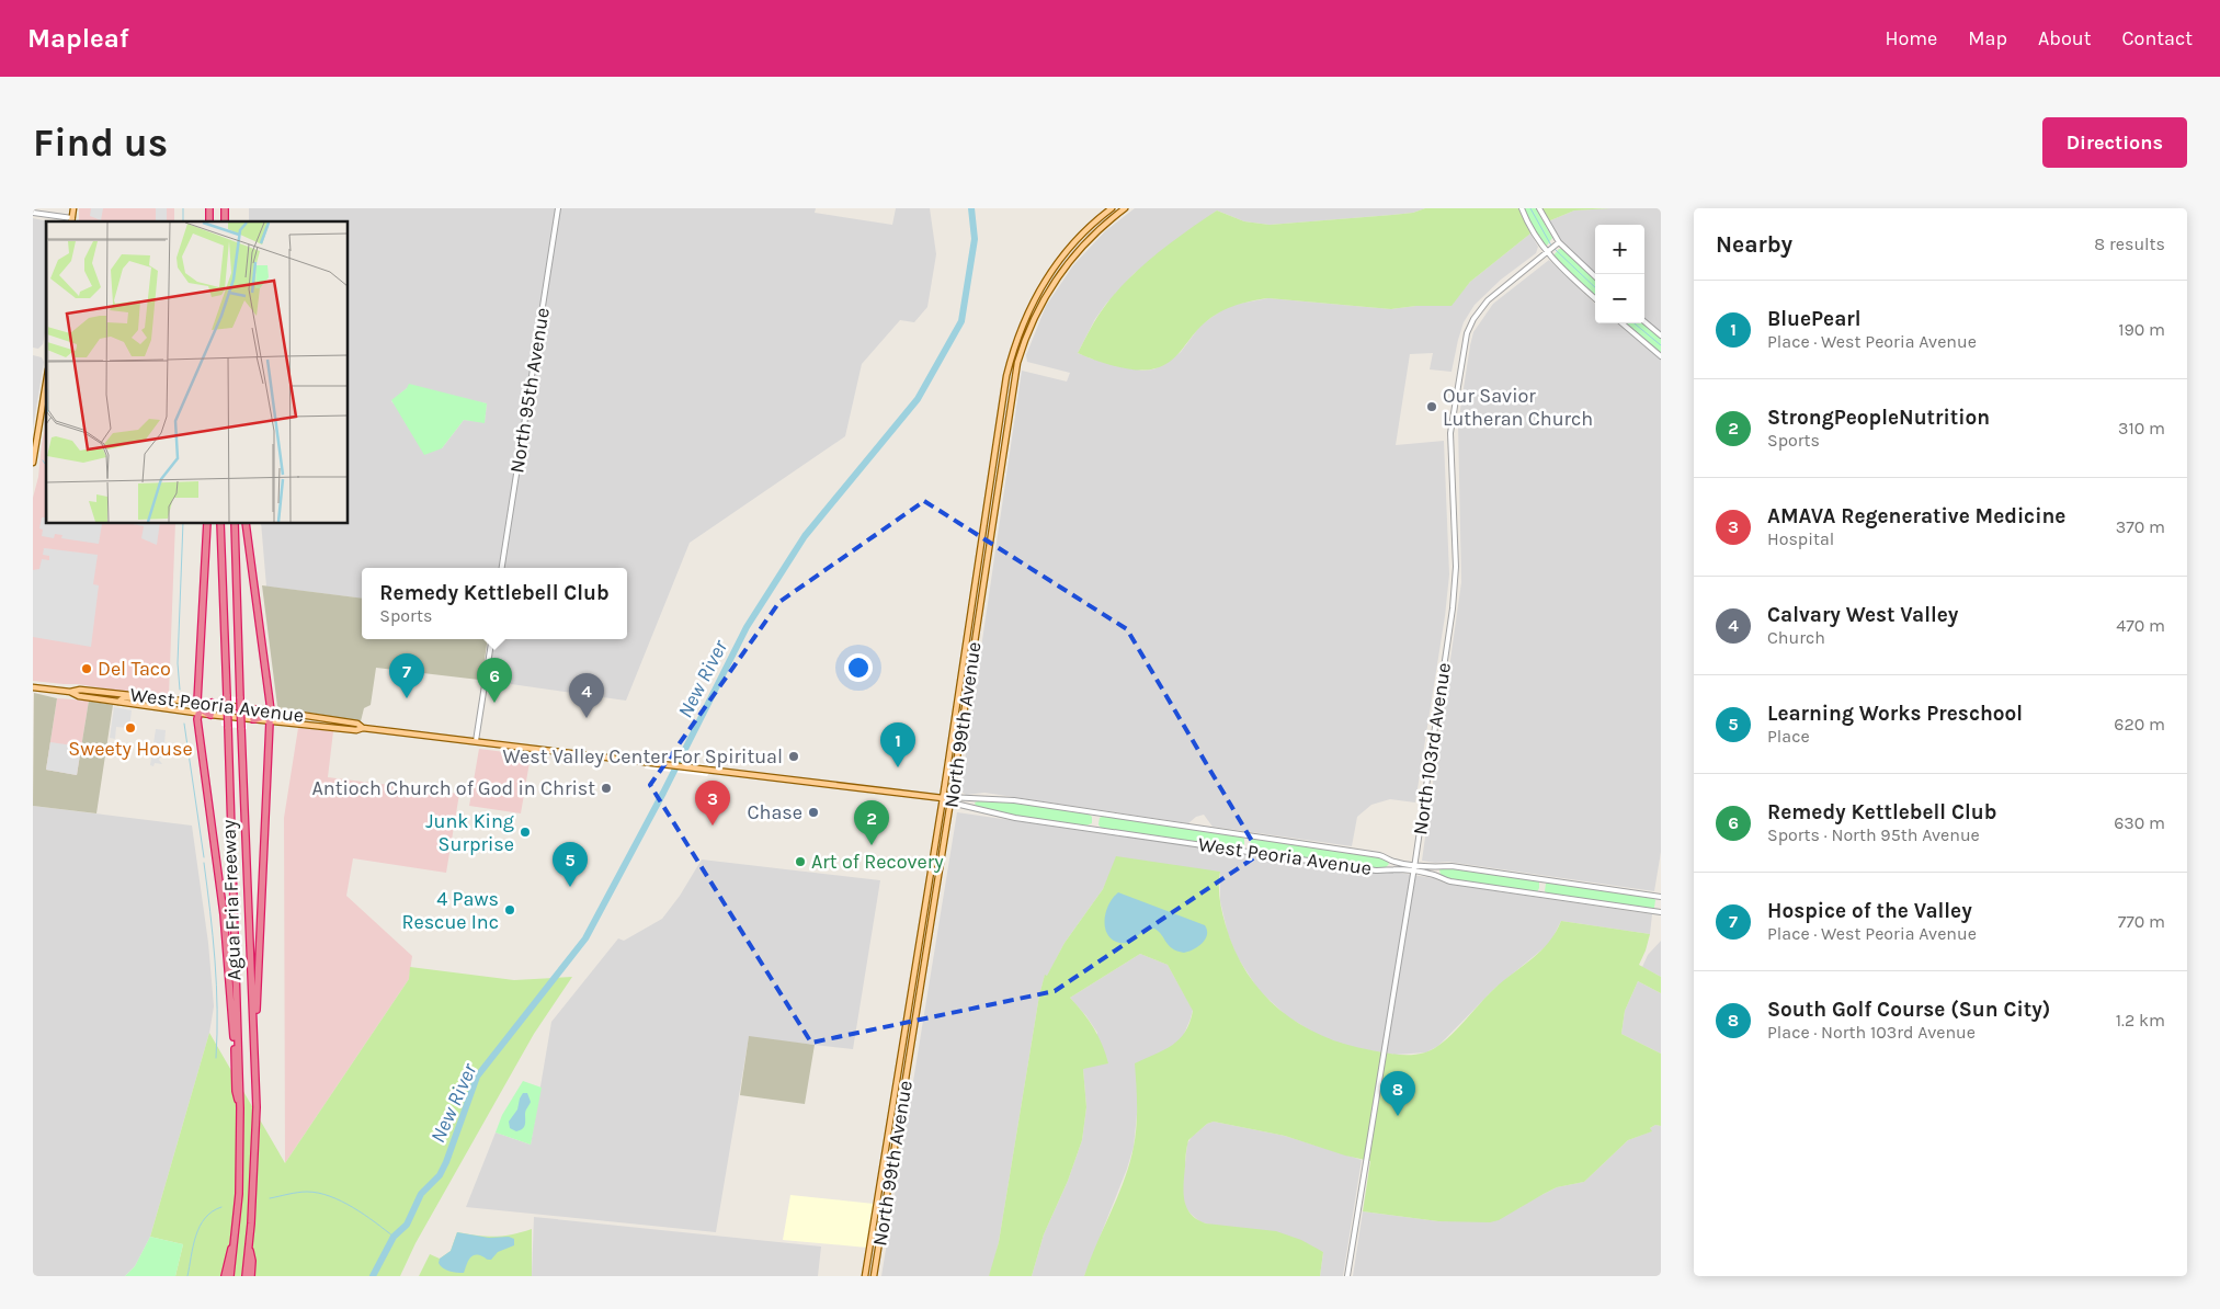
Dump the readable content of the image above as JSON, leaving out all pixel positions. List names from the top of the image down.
{
  "streets": {
    "highway": ["Agua Fria Freeway"],
    "main road": ["West Peoria Avenue", "North 99th Avenue"],
    "street": ["North 95th Avenue", "North 103rd Avenue"]
  },
  "crossings": [
    ["West Peoria Avenue", "North 99th Avenue"],
    ["West Peoria Avenue", "North 103rd Avenue"]
  ],
  "water": ["New River"],
  "places": [
    "Our Savior Lutheran Church",
    "Del Taco",
    "Sweety House",
    "West Valley Center For Spiritual",
    "Antioch Church of God in Christ",
    "Chase",
    "Junk King Surprise",
    "Art of Recovery",
    "4 Paws Rescue Inc"
  ],
  "page": {
    "header": "Mapleaf",
    "nav": [
      "Home",
      "Map",
      "About",
      "Contact"
    ],
    "buttons": "Directions",
    "title": "Find us",
    "heading": ["Nearby", "8 results"],
    "map_buttons": ["+", "−"],
    "list": [
      {
        "mark": "1",
        "name": "BluePearl",
        "note": "Place · West Peoria Avenue",
        "value": "190 m"
      },
      {
        "mark": "2",
        "name": "StrongPeopleNutrition",
        "note": "Sports",
        "value": "310 m"
      },
      {
        "mark": "3",
        "name": "AMAVA Regenerative Medicine",
        "note": "Hospital",
        "value": "370 m"
      },
      {
        "mark": "4",
        "name": "Calvary West Valley",
        "note": "Church",
        "value": "470 m"
      },
      {
        "mark": "5",
        "name": "Learning Works Preschool",
        "note": "Place",
        "value": "620 m"
      },
      {
        "mark": "6",
        "name": "Remedy Kettlebell Club",
        "note": "Sports · North 95th Avenue",
        "value": "630 m"
      },
      {
        "mark": "7",
        "name": "Hospice of the Valley",
        "note": "Place · West Peoria Avenue",
        "value": "770 m"
      },
      {
        "mark": "8",
        "name": "South Golf Course (Sun City)",
        "note": "Place · North 103rd Avenue",
        "value": "1.2 km"
      }
    ],
    "popup": ["Remedy Kettlebell Club", "Sports"],
    "pins": [
      "7",
      "6",
      "4",
      "1",
      "3",
      "2",
      "5",
      "8"
    ]
  }
}
